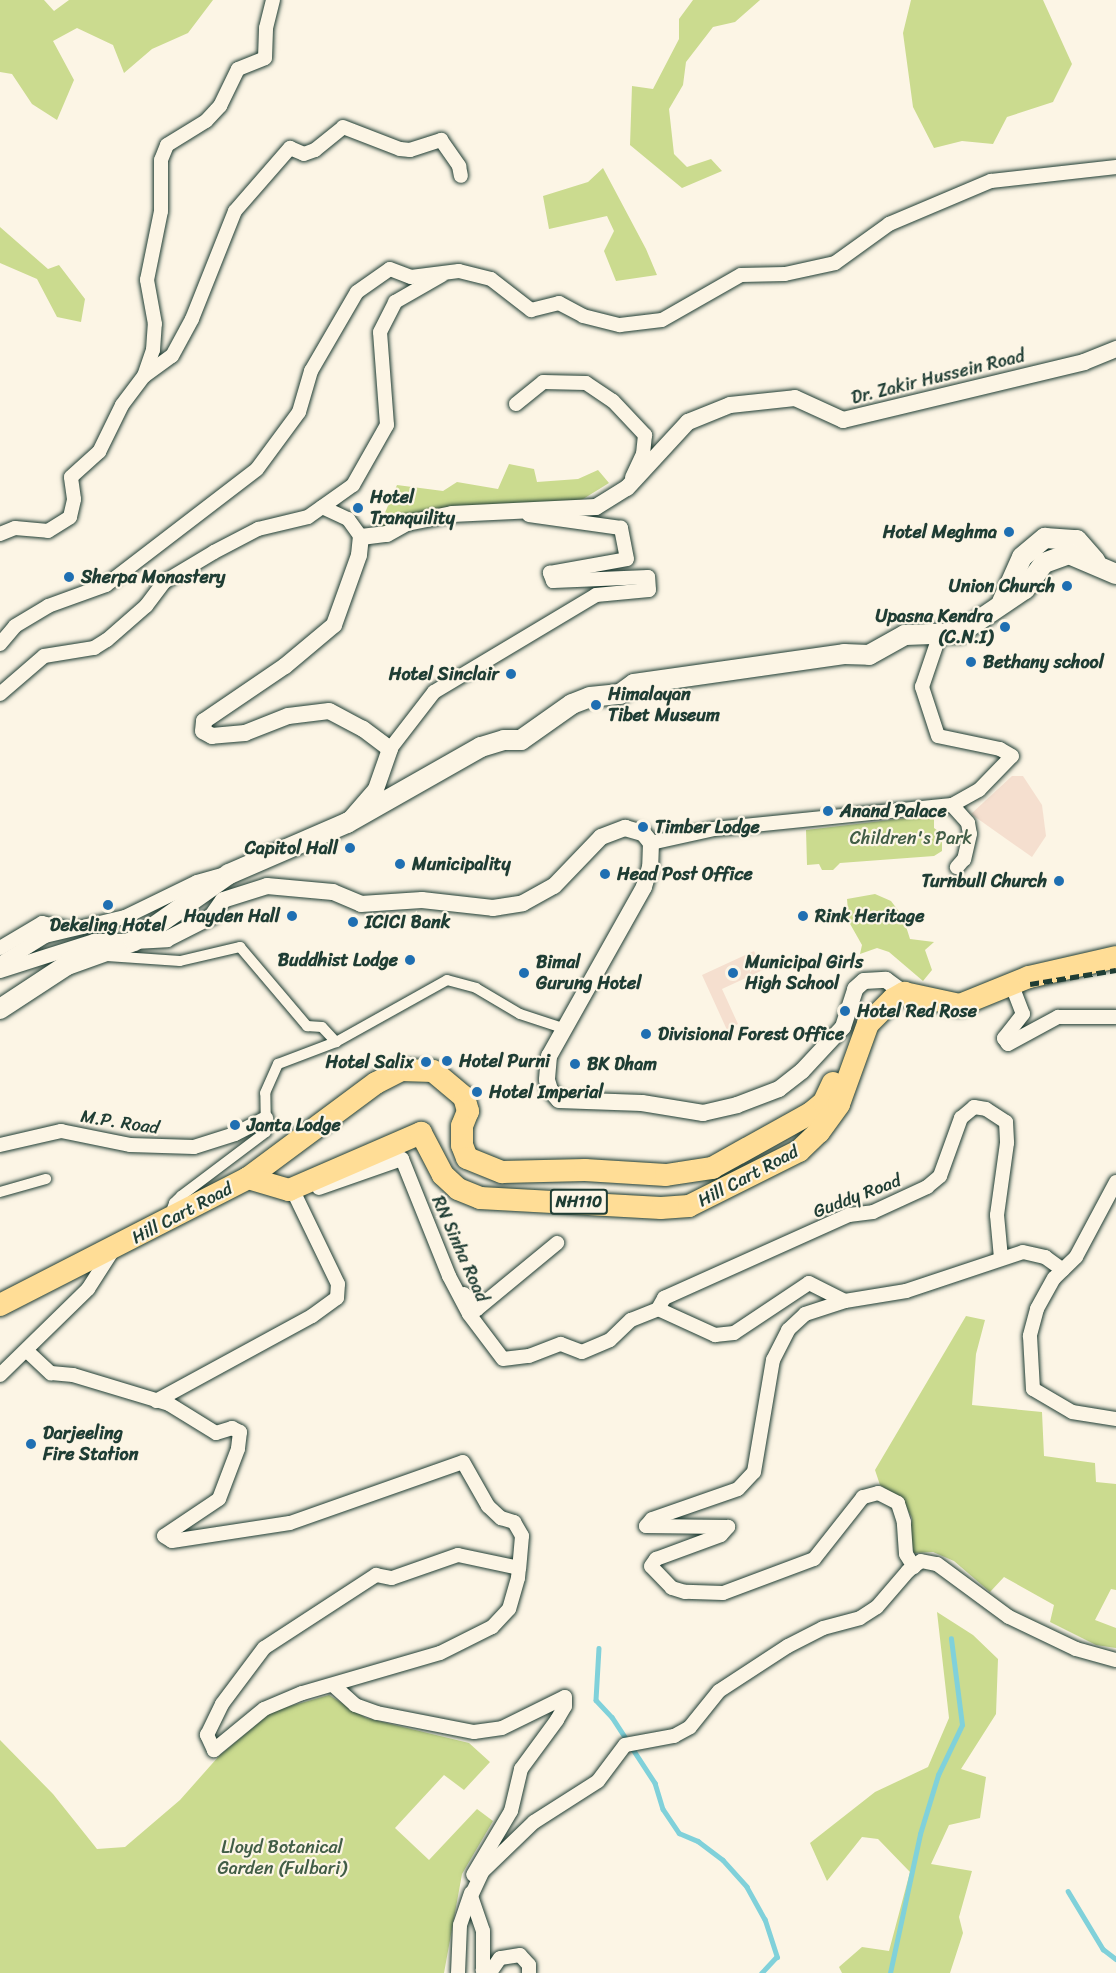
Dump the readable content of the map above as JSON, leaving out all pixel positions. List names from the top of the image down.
{
  "streets": {
    "highway": ["Hill Cart Road", "NH110"],
    "street": [
      "Dr. Zakir Hussein Road",
      "M.P. Road",
      "Guddy Road",
      "RN Sinha Road"
    ]
  },
  "crossings": [
    ["Hill Cart Road", "RN Sinha Road"],
    ["Guddy Road", "RN Sinha Road"]
  ],
  "parks": ["Children's Park", "Lloyd Botanical Garden (Fulbari)"],
  "places": [
    "Hotel Tranquility",
    "Hotel Meghma",
    "Sherpa Monastery",
    "Union Church",
    "Upasna Kendra (C.N.I)",
    "Bethany school",
    "Hotel Sinclair",
    "Himalayan Tibet Museum",
    "Anand Palace",
    "Timber Lodge",
    "Capitol Hall",
    "Municipality",
    "Head Post Office",
    "Turnbull Church",
    "Dekeling Hotel",
    "Hayden Hall",
    "Rink Heritage",
    "ICICI Bank",
    "Buddhist Lodge",
    "Bimal Gurung Hotel",
    "Municipal Girls High School",
    "Hotel Red Rose",
    "Divisional Forest Office",
    "Hotel Purni",
    "Hotel Salix",
    "BK Dham",
    "Hotel Imperial",
    "Janta Lodge",
    "Darjeeling Fire Station"
  ]
}
